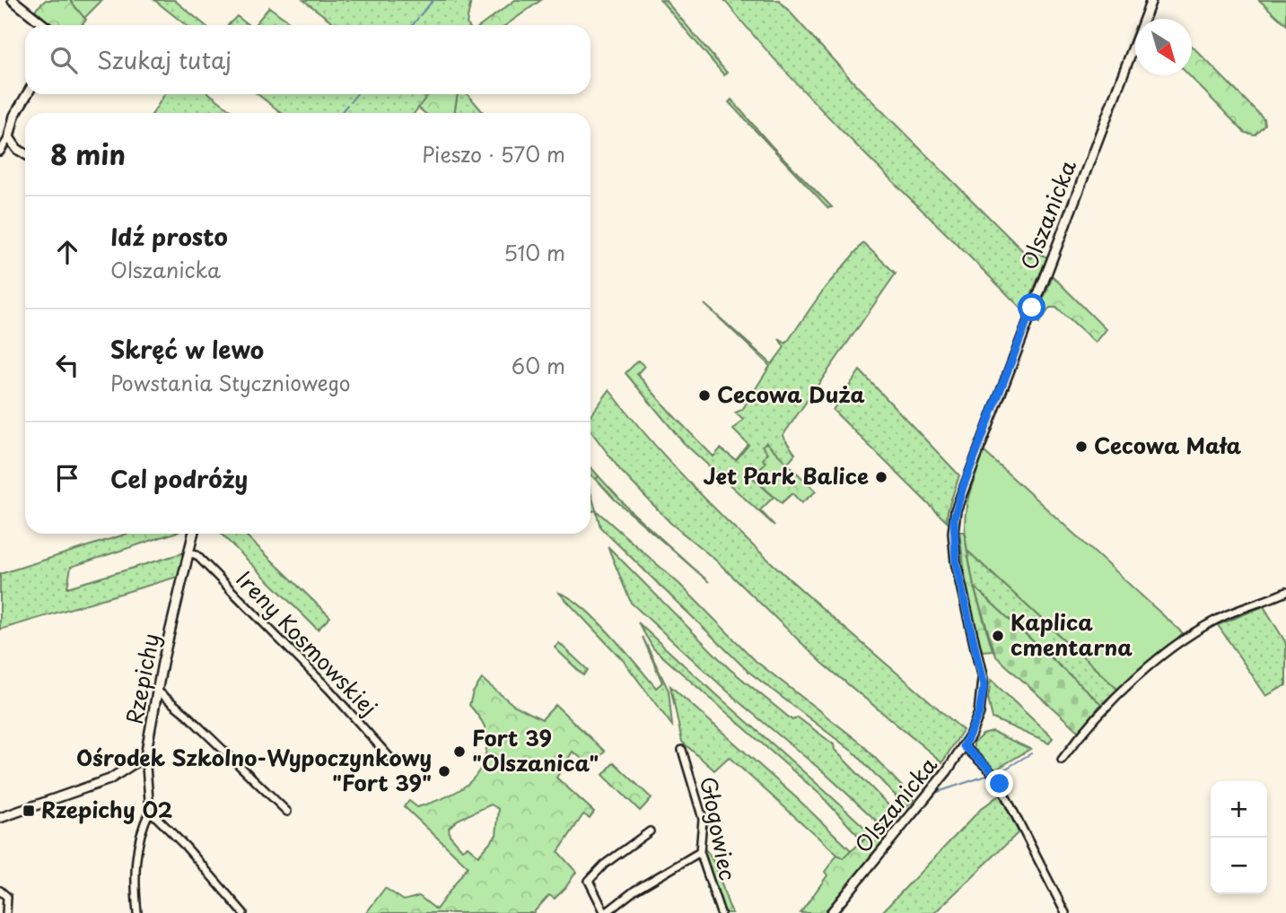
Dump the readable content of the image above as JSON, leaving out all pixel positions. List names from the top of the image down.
{
  "streets": {
    "street": [
      "Olszanicka",
      "Ireny Kosmowskiej",
      "Rzepichy",
      "Głogowiec"
    ]
  },
  "crossings": [
    ["Ireny Kosmowskiej", "Rzepichy"]
  ],
  "places": {
    "other": [
      "Cecowa Duża",
      "Cecowa Mała",
      "Jet Park Balice",
      "Kaplica cmentarna",
      "Fort 39 \"Olszanica\"",
      "Ośrodek Szkolno-Wypoczynkowy \"Fort 39\""
    ],
    "transit": ["Rzepichy 02"]
  },
  "north": "bottom right",
  "page": {
    "search": "Szukaj tutaj",
    "heading": ["8 min", "Pieszo · 570 m"],
    "list": [
      ["Idź prosto", "Olszanicka", "510 m"],
      ["Skręć w lewo", "Powstania Styczniowego", "60 m"],
      "Cel podróży"
    ],
    "map_buttons": ["+", "−"]
  }
}
